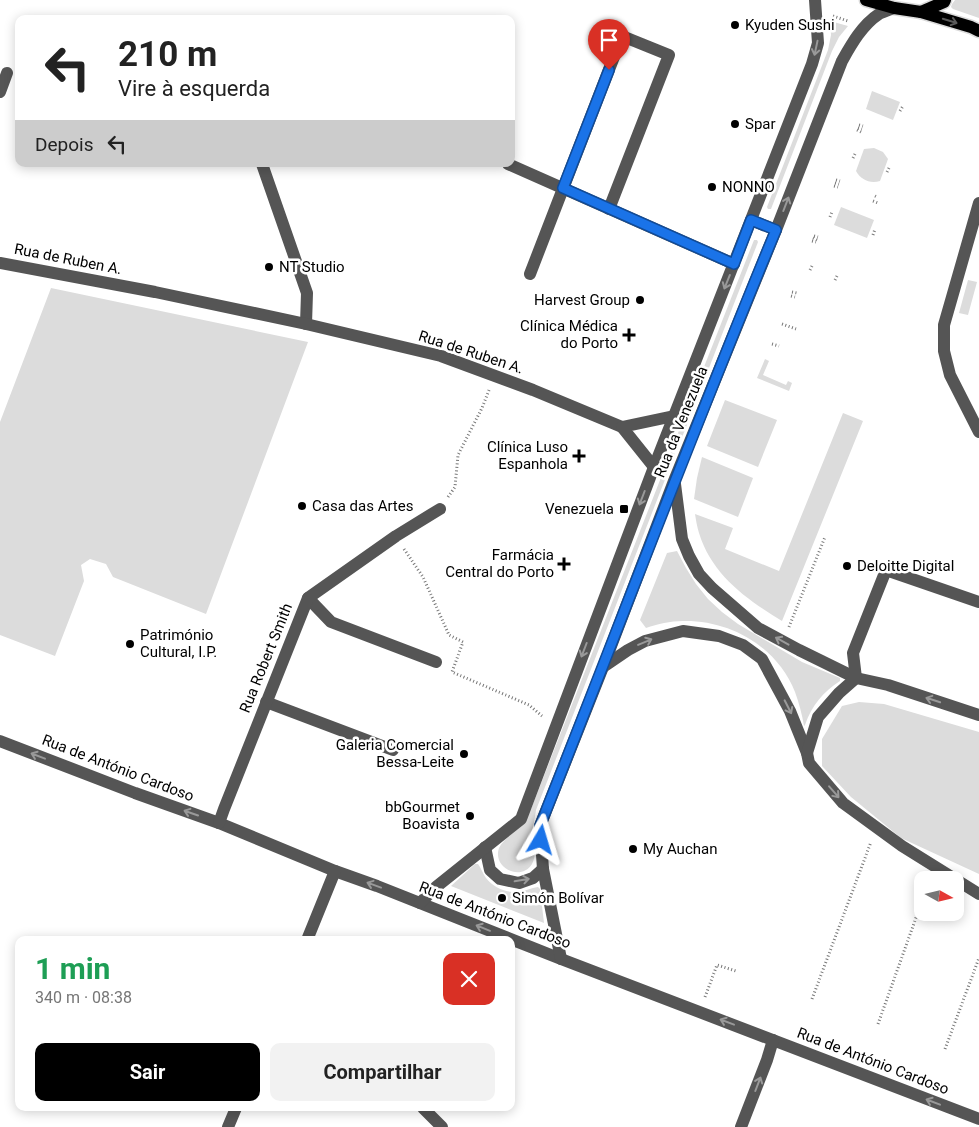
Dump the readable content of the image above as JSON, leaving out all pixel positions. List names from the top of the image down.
{
  "streets": {
    "street": [
      "Rua de Ruben A.",
      "Rua da Venezuela",
      "Rua Robert Smith",
      "Rua de António Cardoso"
    ]
  },
  "crossings": [
    ["Rua de Ruben A.", "Rua da Venezuela"],
    ["Rua da Venezuela", "Rua de António Cardoso"],
    ["Rua Robert Smith", "Rua de António Cardoso"]
  ],
  "one_way": ["Rua de António Cardoso"],
  "places": {
    "other": [
      "Kyuden Sushi",
      "Spar",
      "NONNO",
      "NT Studio",
      "Harvest Group",
      "Casa das Artes",
      "Deloitte Digital",
      "Património Cultural, I.P.",
      "Galeria Comercial Bessa-Leite",
      "bbGourmet Boavista",
      "My Auchan",
      "Simón Bolívar"
    ],
    "health": ["Clínica Médica do Porto", "Clínica Luso Espanhola", "Farmácia Central do Porto"],
    "transit": ["Venezuela"]
  },
  "north": "right",
  "page": {
    "turn": ["210 m", "Vire à esquerda"],
    "then": "Depois",
    "heading": ["1 min", "340 m · 08:38"],
    "buttons": ["Sair", "Compartilhar"]
  }
}
